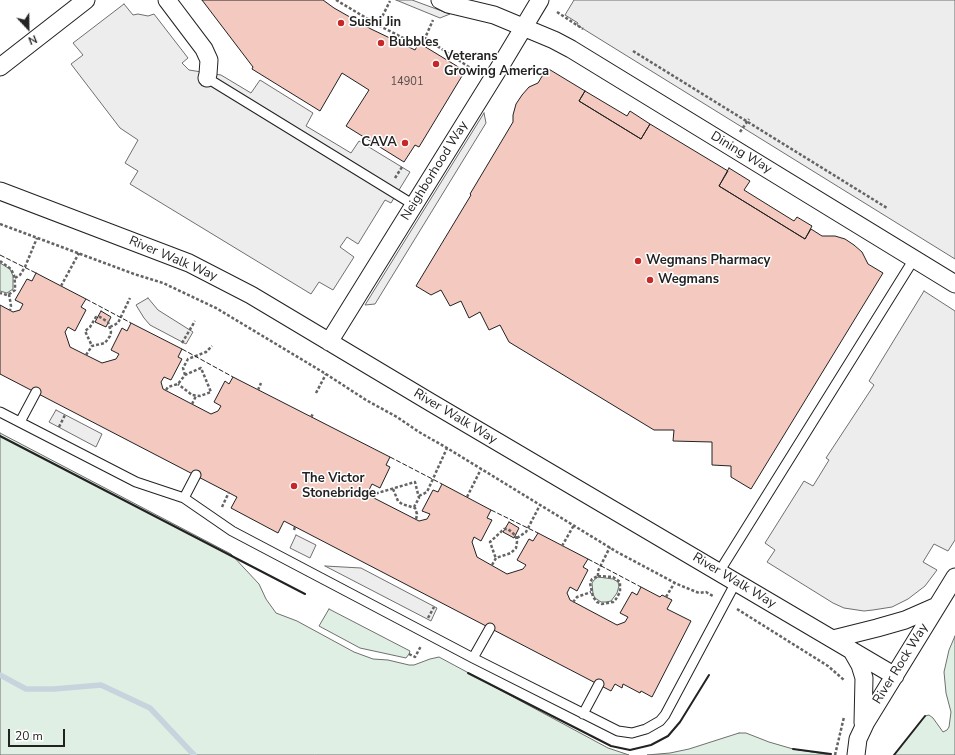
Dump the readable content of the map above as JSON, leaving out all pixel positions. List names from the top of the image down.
{
  "streets": {
    "street": [
      "Dining Way",
      "Neighborhood Way",
      "River Walk Way",
      "River Rock Way"
    ]
  },
  "crossings": [
    ["Dining Way", "Neighborhood Way"],
    ["Neighborhood Way", "River Walk Way"],
    ["River Walk Way", "River Rock Way"]
  ],
  "places": [
    "Sushi Jin",
    "Bubbles",
    "Veterans Growing America",
    "CAVA",
    "Wegmans Pharmacy",
    "Wegmans",
    "The Victor Stonebridge"
  ],
  "house_numbers": ["14901"],
  "scale_bar": "20 m",
  "north": "bottom"
}
